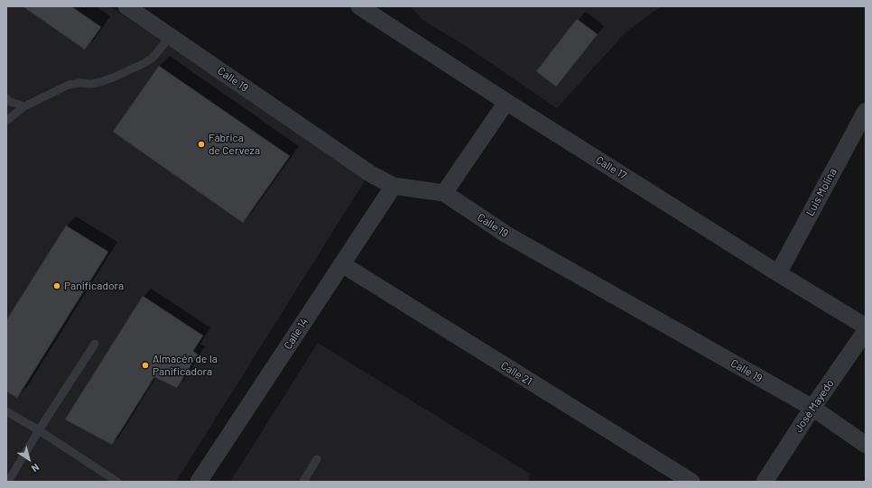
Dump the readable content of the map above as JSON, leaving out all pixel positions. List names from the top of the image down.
{
  "streets": {
    "street": [
      "Calle 19",
      "Calle 17",
      "Luis Molina",
      "Calle 14",
      "Calle 21",
      "José Mayedo"
    ]
  },
  "crossings": [
    ["Calle 19", "Calle 14"],
    ["Calle 19", "José Mayedo"],
    ["Calle 17", "Luis Molina"],
    ["Calle 14", "Calle 21"]
  ],
  "places": ["Fábrica de Cerveza", "Panificadora", "Almacén de la Panificadora"],
  "north": "bottom right"
}
